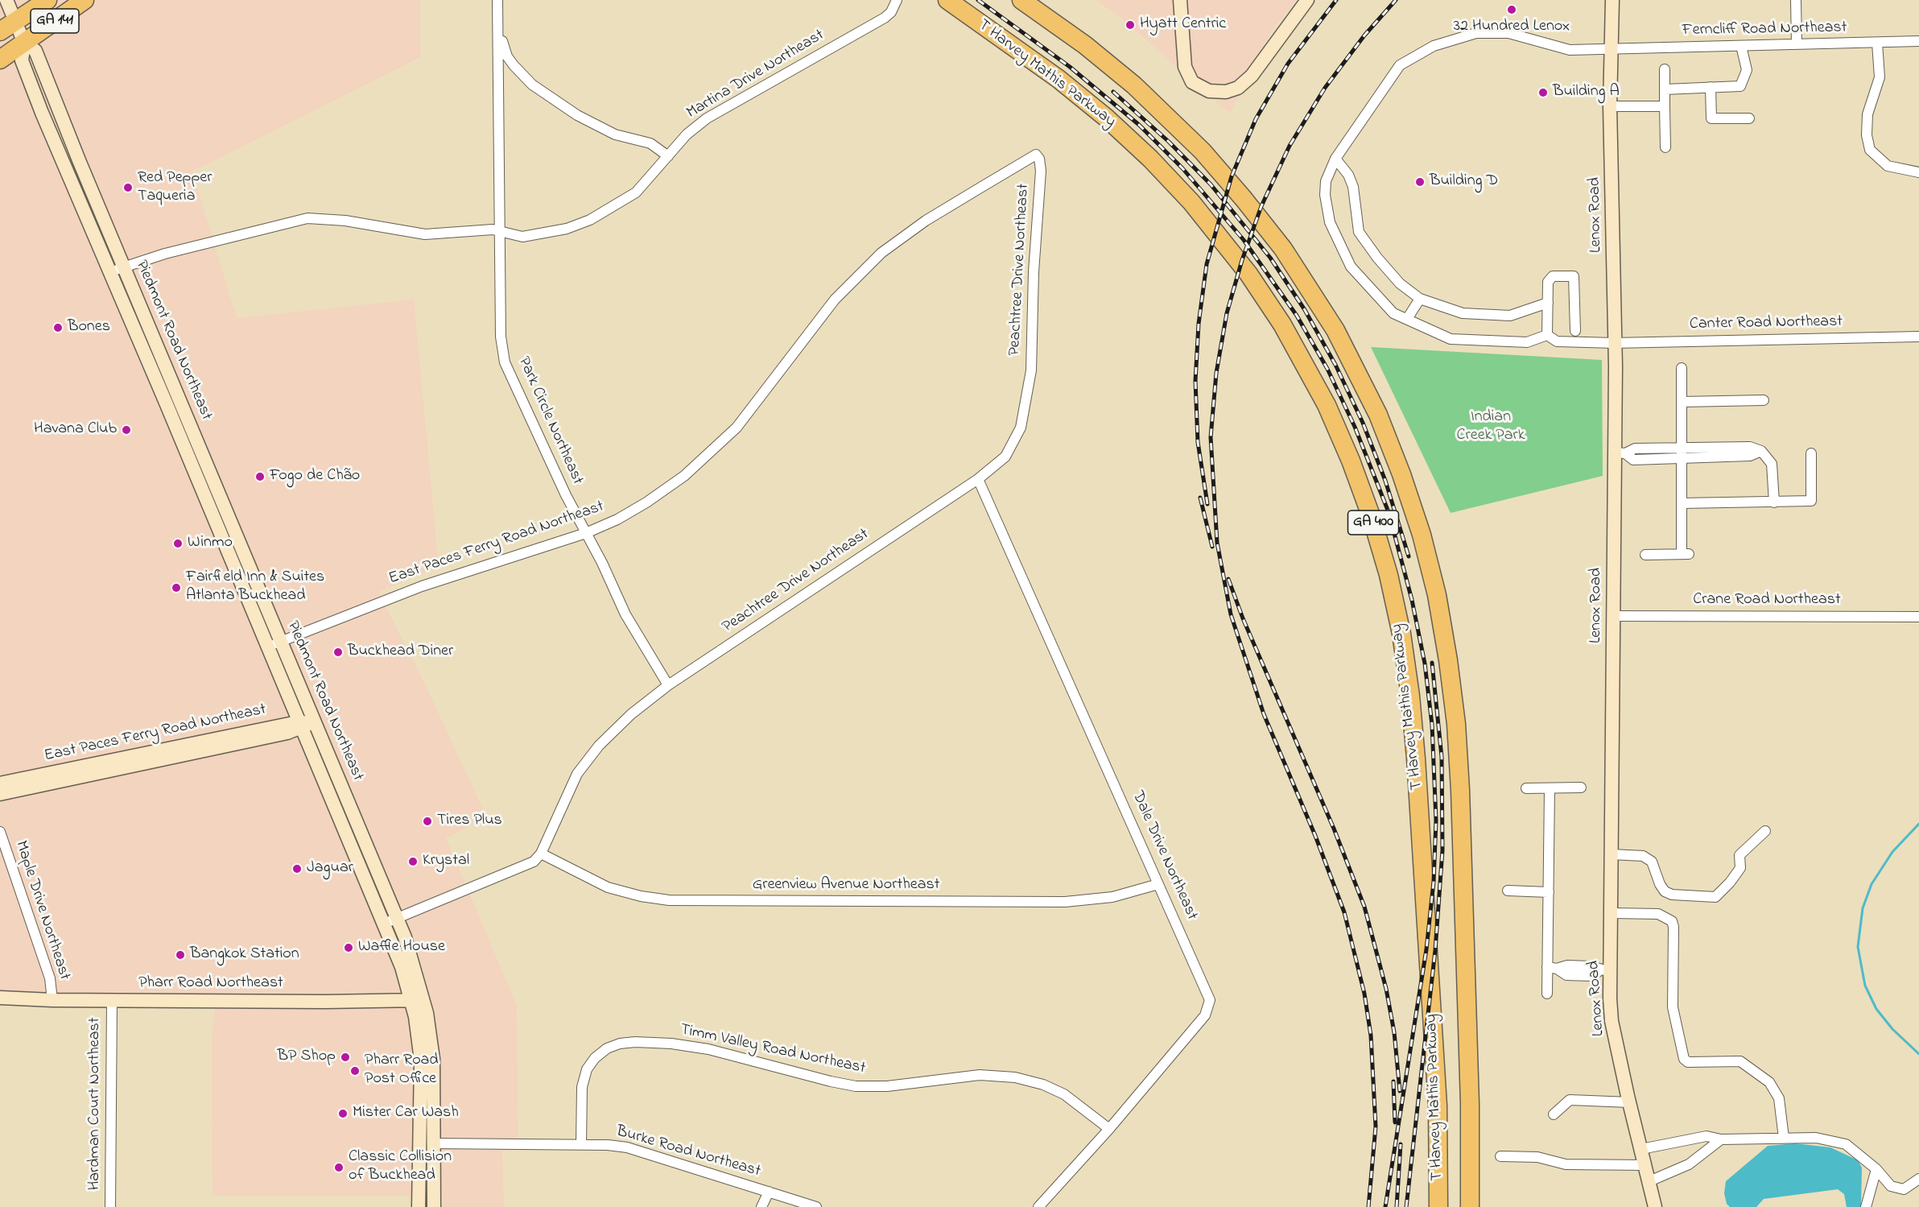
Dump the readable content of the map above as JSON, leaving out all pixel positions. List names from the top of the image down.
{
  "streets": {
    "highway": ["GA 141", "T Harvey Mathis Parkway", "GA 400"],
    "street": [
      "Ferncliff Road Northeast",
      "Martina Drive Northeast",
      "Lenox Road",
      "Peachtree Drive Northeast",
      "Canter Road Northeast",
      "Piedmont Road Northeast",
      "Park Circle Northeast",
      "East Paces Ferry Road Northeast",
      "Crane Road Northeast",
      "Dale Drive Northeast",
      "Greenview Avenue Northeast",
      "Maple Drive Northeast",
      "Pharr Road Northeast",
      "Timm Valley Road Northeast",
      "Hardman Court Northeast",
      "Burke Road Northeast"
    ]
  },
  "crossings": [
    ["GA 141", "Piedmont Road Northeast"],
    ["Ferncliff Road Northeast", "Lenox Road"],
    ["Ferncliff Road Northeast", "Canter Road Northeast"],
    ["Martina Drive Northeast", "Piedmont Road Northeast"],
    ["Martina Drive Northeast", "Park Circle Northeast"],
    ["Lenox Road", "Canter Road Northeast"],
    ["Lenox Road", "Crane Road Northeast"],
    ["Peachtree Drive Northeast", "Piedmont Road Northeast"],
    ["Peachtree Drive Northeast", "Park Circle Northeast"],
    ["Peachtree Drive Northeast", "East Paces Ferry Road Northeast"],
    ["Peachtree Drive Northeast", "Dale Drive Northeast"],
    ["Peachtree Drive Northeast", "Greenview Avenue Northeast"],
    ["Piedmont Road Northeast", "East Paces Ferry Road Northeast"],
    ["Piedmont Road Northeast", "Pharr Road Northeast"],
    ["Piedmont Road Northeast", "Burke Road Northeast"],
    ["Park Circle Northeast", "East Paces Ferry Road Northeast"],
    ["Dale Drive Northeast", "Greenview Avenue Northeast"],
    ["Dale Drive Northeast", "Timm Valley Road Northeast"],
    ["Maple Drive Northeast", "Pharr Road Northeast"],
    ["Pharr Road Northeast", "Hardman Court Northeast"],
    ["Timm Valley Road Northeast", "Burke Road Northeast"]
  ],
  "parks": ["Indian Creek Park"],
  "places": [
    "32 Hundred Lenox",
    "Hyatt Centric",
    "Building A",
    "Building D",
    "Red Pepper Taqueria",
    "Bones",
    "Havana Club",
    "Fogo de Chão",
    "Winmo",
    "Fairfield Inn & Suites Atlanta Buckhead",
    "Buckhead Diner",
    "Tires Plus",
    "Krystal",
    "Jaguar",
    "Waffle House",
    "Bangkok Station",
    "BP Shop",
    "Pharr Road Post Office",
    "Mister Car Wash",
    "Classic Collision of Buckhead"
  ]
}
